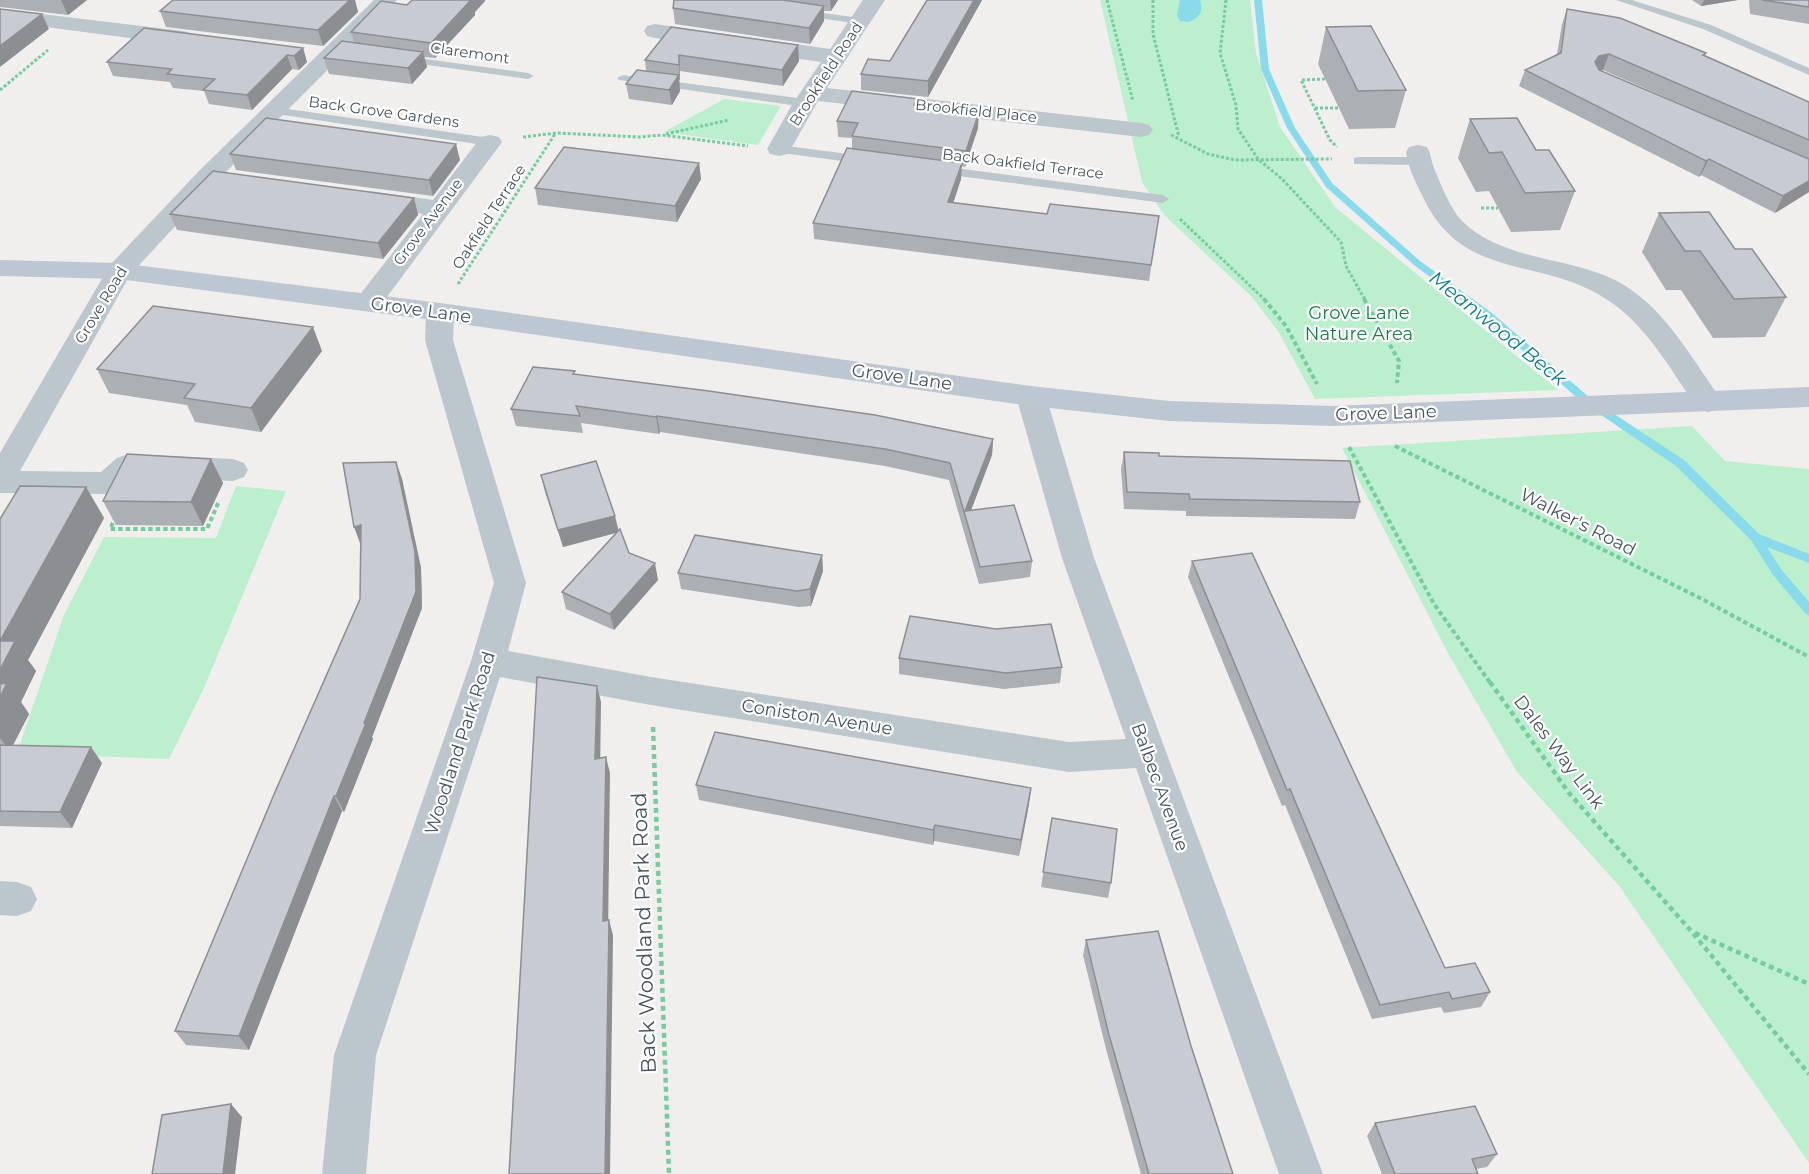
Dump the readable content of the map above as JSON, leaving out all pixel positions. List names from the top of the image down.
{
  "streets": {
    "main road": ["Grove Lane"],
    "street": [
      "Brookfield Road",
      "Brookfield Place",
      "Grove Avenue",
      "Grove Road",
      "Coniston Avenue",
      "Woodland Park Road",
      "Balbec Avenue"
    ],
    "lane": ["Claremont", "Back Grove Gardens", "Back Oakfield Terrace"],
    "path": [
      "Oakfield Terrace",
      "Walker's Road",
      "Dales Way Link",
      "Back Woodland Park Road"
    ]
  },
  "crossings": [
    ["Brookfield Road", "Brookfield Place"],
    ["Brookfield Road", "Oakfield Terrace"],
    ["Back Grove Gardens", "Grove Avenue"],
    ["Back Grove Gardens", "Grove Road"],
    ["Back Oakfield Terrace", "Dales Way Link"],
    ["Oakfield Terrace", "Grove Lane"],
    ["Oakfield Terrace", "Woodland Park Road"],
    ["Grove Avenue", "Grove Lane"],
    ["Grove Road", "Grove Lane"],
    ["Grove Lane", "Walker's Road"],
    ["Grove Lane", "Woodland Park Road"],
    ["Grove Lane", "Dales Way Link"],
    ["Grove Lane", "Balbec Avenue"],
    ["Walker's Road", "Dales Way Link"],
    ["Coniston Avenue", "Woodland Park Road"],
    ["Coniston Avenue", "Balbec Avenue"],
    ["Coniston Avenue", "Back Woodland Park Road"]
  ],
  "water": ["Meanwood Beck"],
  "parks": ["Grove Lane Nature Area"]
}
